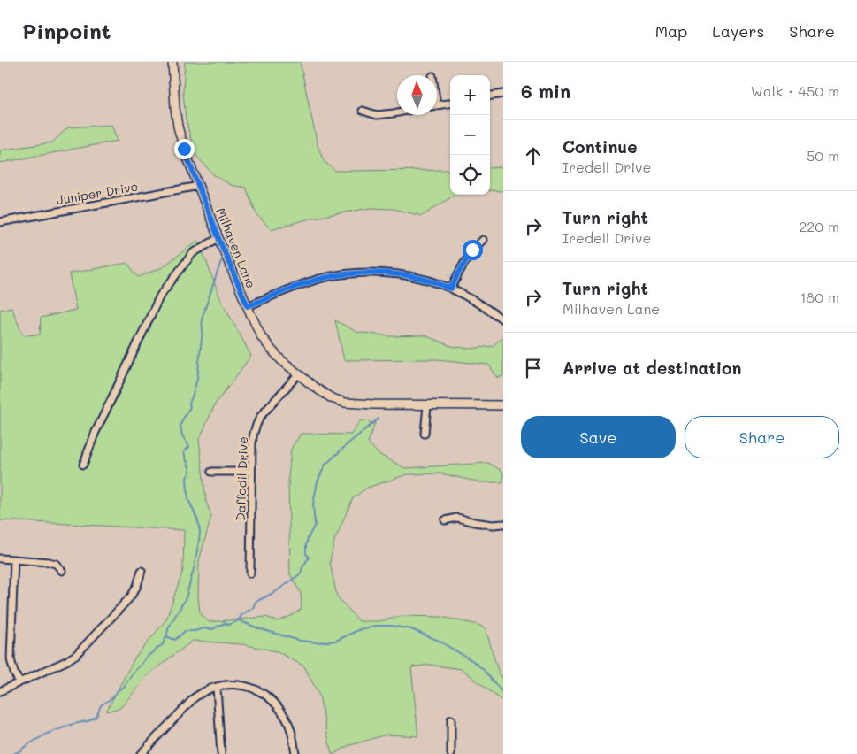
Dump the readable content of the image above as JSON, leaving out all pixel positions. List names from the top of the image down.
{
  "streets": {
    "street": ["Juniper Drive", "Milhaven Lane", "Daffodil Drive"]
  },
  "crossings": [
    ["Juniper Drive", "Milhaven Lane"],
    ["Milhaven Lane", "Daffodil Drive"]
  ],
  "north": "top",
  "page": {
    "header": "Pinpoint",
    "nav": ["Map", "Layers", "Share"],
    "heading": ["6 min", "Walk · 450 m"],
    "map_buttons": ["+", "−"],
    "list": [
      ["Continue", "Iredell Drive", "50 m"],
      ["Turn right", "Iredell Drive", "220 m"],
      ["Turn right", "Milhaven Lane", "180 m"],
      "Arrive at destination"
    ],
    "buttons": ["Save", "Share"]
  }
}
